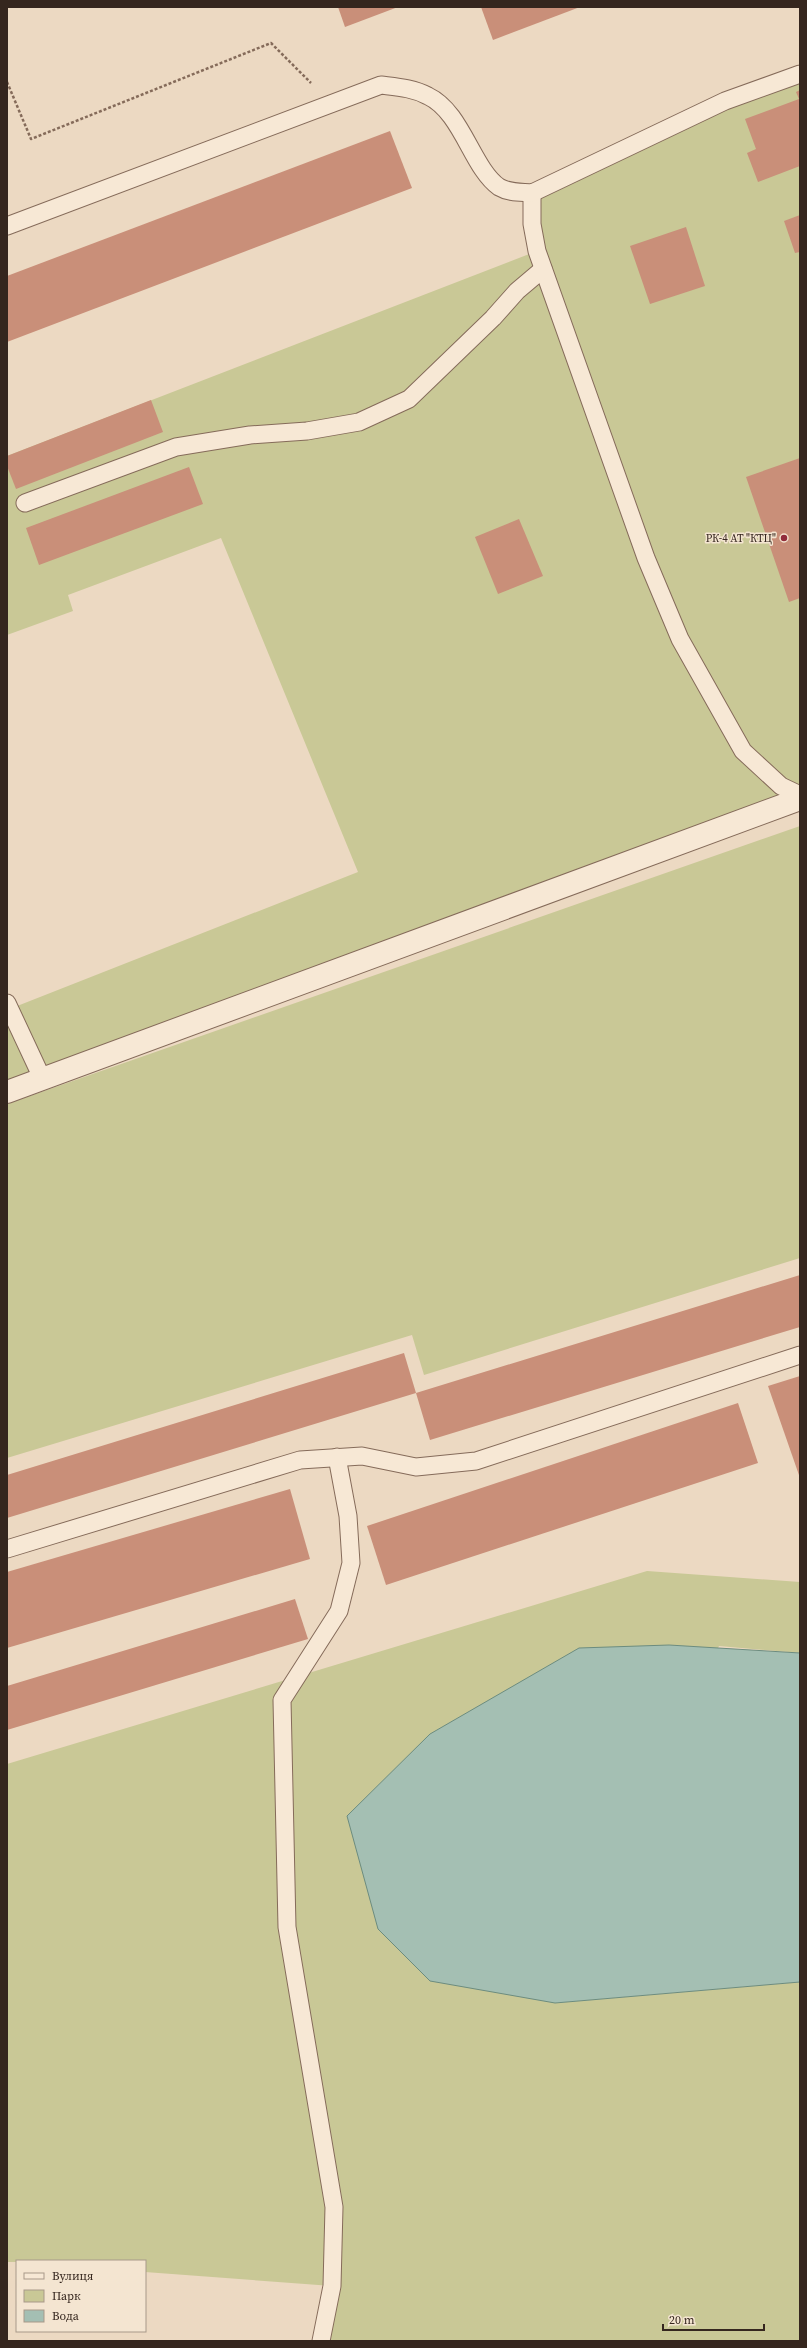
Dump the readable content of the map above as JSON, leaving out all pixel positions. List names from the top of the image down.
{
  "places": ["РК-4 АТ \"КТЦ\""],
  "legend": ["Вулиця", "Парк", "Вода"],
  "scale_bar": "20 m"
}
